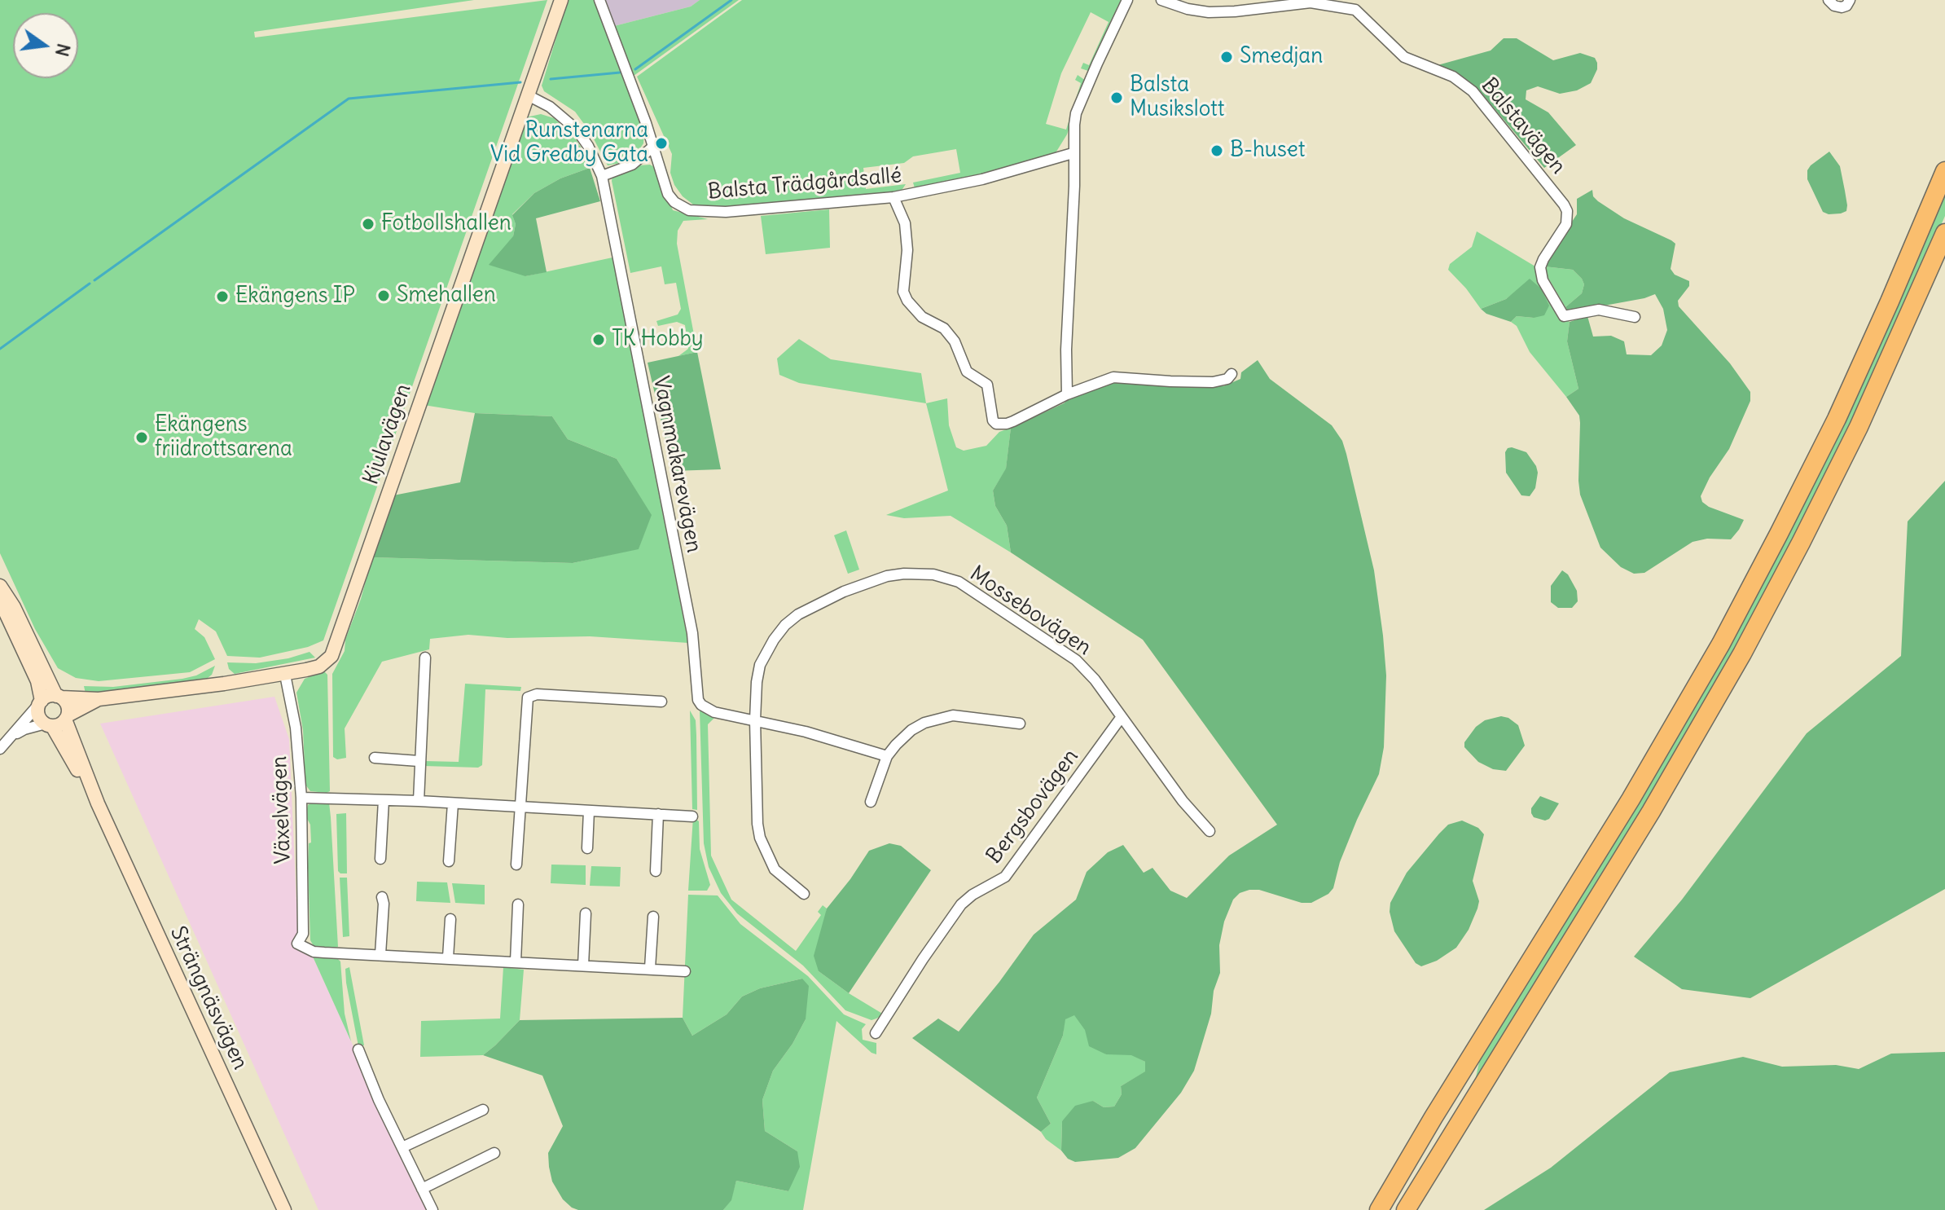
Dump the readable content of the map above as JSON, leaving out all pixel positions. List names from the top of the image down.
{
  "streets": {
    "street": [
      "Balstavägen",
      "Balsta Trädgårdsallé",
      "Kjulavägen",
      "Vagnmakarevägen",
      "Mossebovägen",
      "Bergsbovägen",
      "Växelvägen",
      "Strängnäsvägen"
    ]
  },
  "crossings": [
    ["Kjulavägen", "Vagnmakarevägen"],
    ["Kjulavägen", "Växelvägen"],
    ["Kjulavägen", "Strängnäsvägen"],
    ["Vagnmakarevägen", "Mossebovägen"],
    ["Mossebovägen", "Bergsbovägen"]
  ],
  "places": [
    "Smedjan",
    "Balsta Musikslott",
    "Runstenarna Vid Gredby Gata",
    "B-huset",
    "Fotbollshallen",
    "Smehallen",
    "Ekängens IP",
    "TK Hobby",
    "Ekängens friidrottsarena"
  ],
  "north": "right"
}
